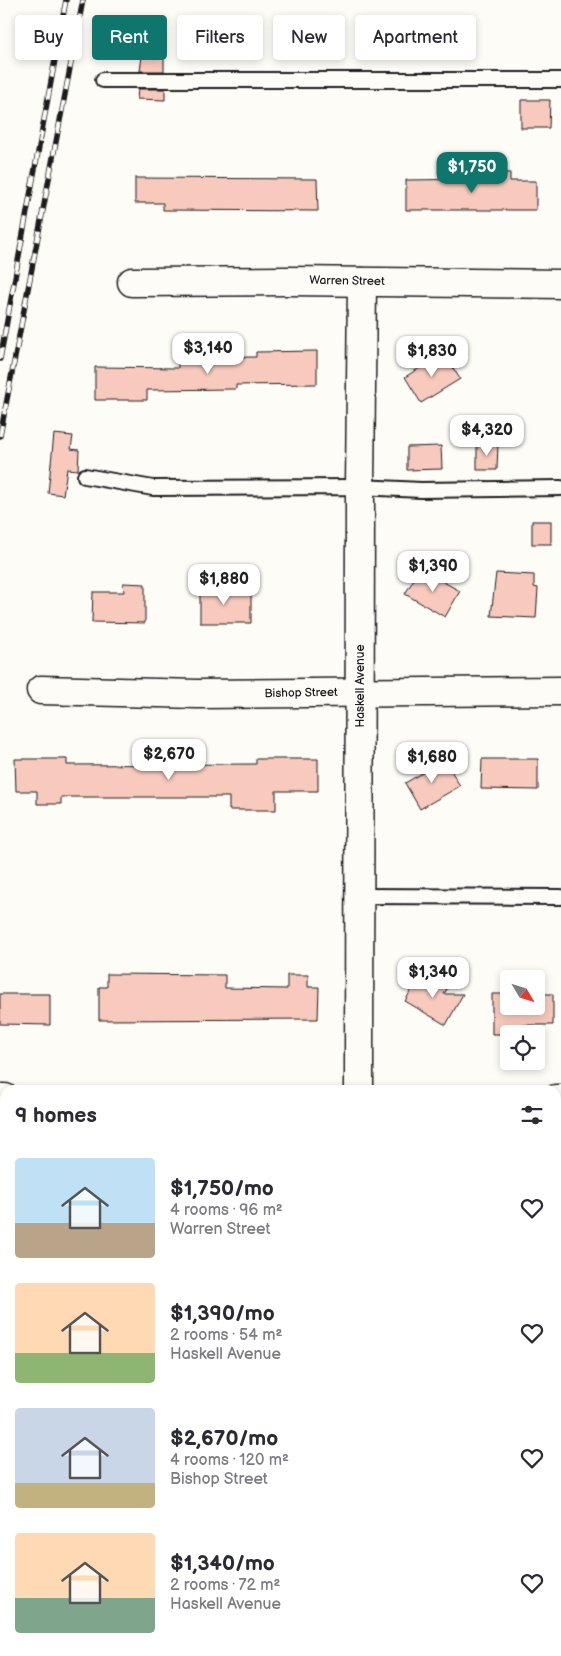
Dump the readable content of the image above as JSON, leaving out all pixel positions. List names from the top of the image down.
{
  "streets": {
    "street": ["Warren Street", "Haskell Avenue", "Bishop Street"]
  },
  "crossings": [
    ["Warren Street", "Haskell Avenue"],
    ["Haskell Avenue", "Bishop Street"]
  ],
  "north": "bottom right",
  "page": {
    "chip": [
      "Buy",
      "Rent",
      "Filters",
      "New",
      "Apartment"
    ],
    "price": [
      "$1,750",
      "$3,140",
      "$1,830",
      "$4,320",
      "$1,390",
      "$1,880",
      "$2,670",
      "$1,680",
      "$1,340"
    ],
    "heading": "9 homes",
    "list": [
      {
        "name": "$1,750/mo",
        "note": "4 rooms · 96 m² · Warren Street"
      },
      {
        "name": "$1,390/mo",
        "note": "2 rooms · 54 m² · Haskell Avenue"
      },
      {
        "name": "$2,670/mo",
        "note": "4 rooms · 120 m² · Bishop Street"
      },
      {
        "name": "$1,340/mo",
        "note": "2 rooms · 72 m² · Haskell Avenue"
      }
    ]
  }
}
